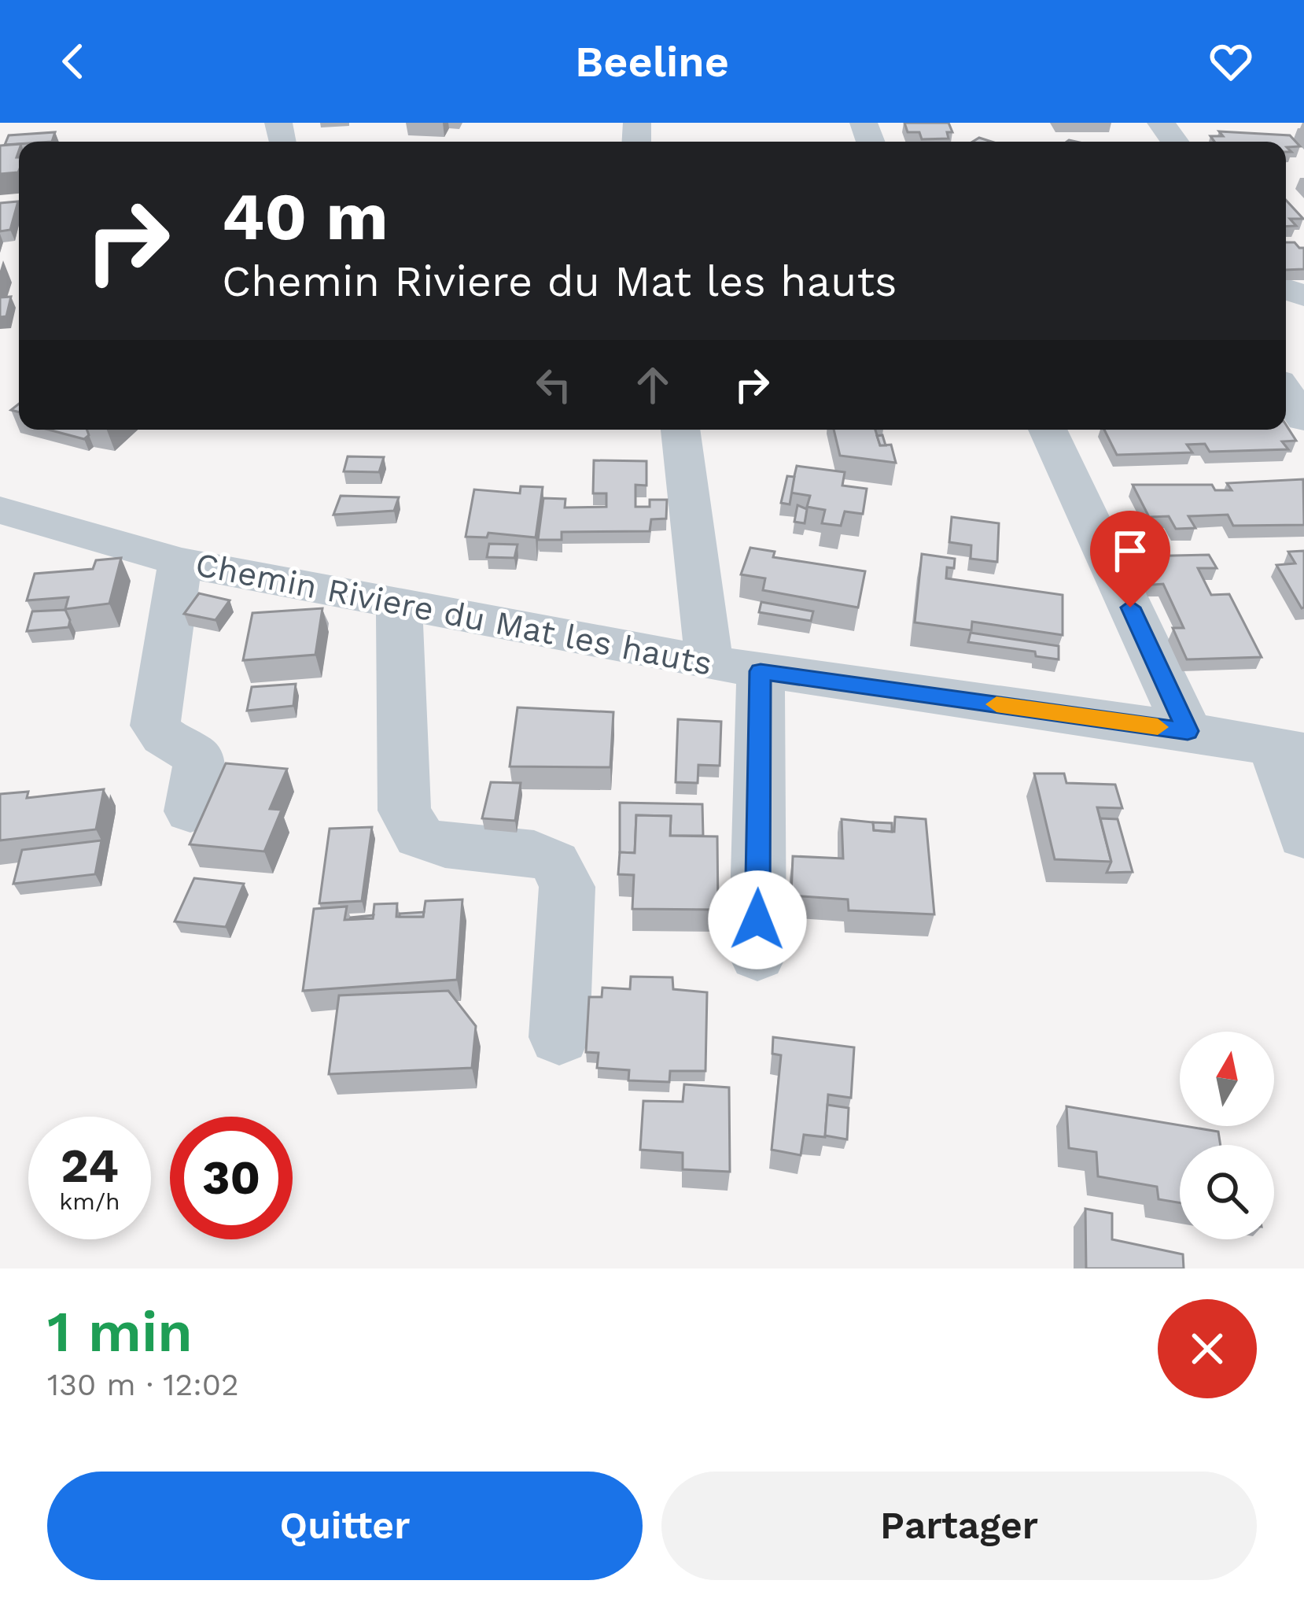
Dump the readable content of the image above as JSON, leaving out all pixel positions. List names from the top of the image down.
{
  "streets": {
    "street": ["Chemin Riviere du Mat les hauts"]
  },
  "north": "top",
  "page": {
    "header": "Beeline",
    "turn": ["40 m", "Chemin Riviere du Mat les hauts"],
    "speed": "24 km/h",
    "limit": "30",
    "heading": ["1 min", "130 m · 12:02"],
    "buttons": ["Quitter", "Partager"]
  }
}
